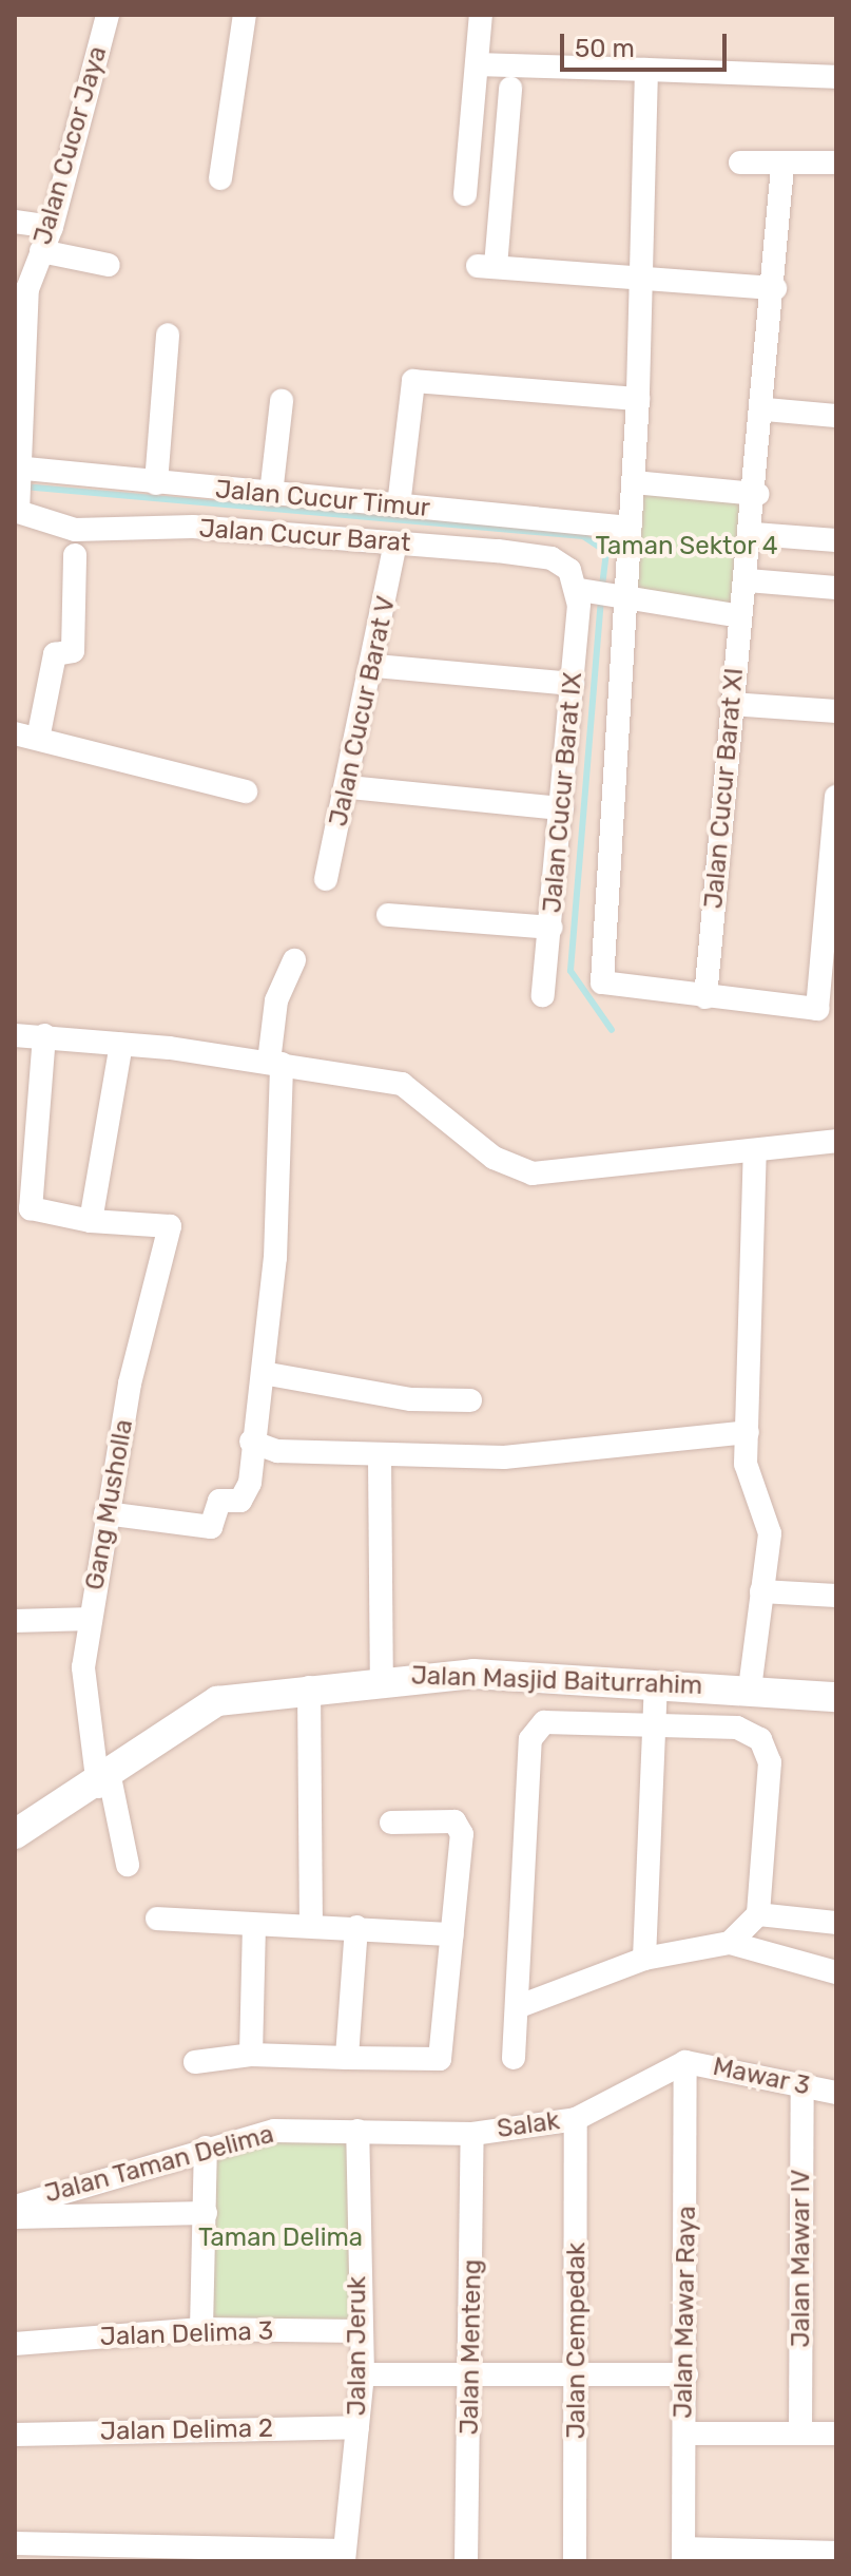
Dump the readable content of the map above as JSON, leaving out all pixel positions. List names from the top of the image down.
{
  "streets": {
    "street": [
      "Jalan Cucor Jaya",
      "Jalan Cucur Timur",
      "Jalan Cucur Barat",
      "Jalan Cucur Barat V",
      "Jalan Cucur Barat XI",
      "Jalan Cucur Barat IX",
      "Gang Musholla",
      "Jalan Masjid Baiturrahim",
      "Mawar 3",
      "Salak",
      "Jalan Taman Delima",
      "Jalan Mawar IV",
      "Jalan Mawar Raya",
      "Jalan Delima 3",
      "Jalan Cempedak",
      "Jalan Jeruk",
      "Jalan Menteng",
      "Jalan Delima 2"
    ]
  },
  "crossings": [
    ["Jalan Cucor Jaya", "Jalan Cucur Timur"],
    ["Jalan Cucor Jaya", "Jalan Cucur Barat"],
    ["Jalan Cucur Barat", "Jalan Cucur Barat V"],
    ["Jalan Cucur Barat", "Jalan Cucur Barat IX"],
    ["Gang Musholla", "Jalan Masjid Baiturrahim"],
    ["Mawar 3", "Salak"],
    ["Mawar 3", "Jalan Mawar IV"],
    ["Mawar 3", "Jalan Mawar Raya"],
    ["Salak", "Jalan Taman Delima"],
    ["Salak", "Jalan Mawar Raya"],
    ["Salak", "Jalan Cempedak"],
    ["Salak", "Jalan Jeruk"],
    ["Salak", "Jalan Menteng"],
    ["Jalan Taman Delima", "Jalan Jeruk"],
    ["Jalan Delima 3", "Jalan Jeruk"],
    ["Jalan Jeruk", "Jalan Delima 2"]
  ],
  "parks": ["Taman Sektor 4", "Taman Delima"],
  "scale_bar": "50 m"
}
